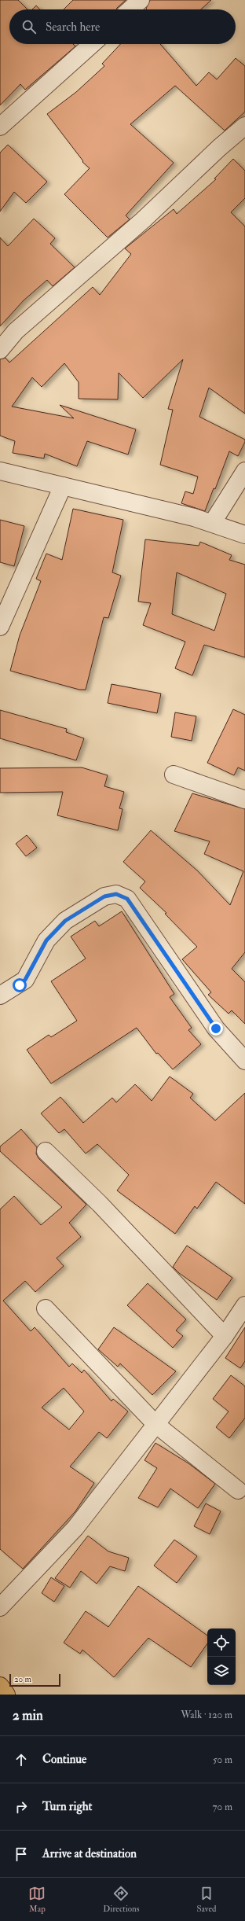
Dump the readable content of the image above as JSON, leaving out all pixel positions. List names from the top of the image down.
{
  "scale_bar": "20 m",
  "page": {
    "search": "Search here",
    "scale": "20 m",
    "heading": ["2 min", "Walk · 120 m"],
    "list": [
      ["Continue", "50 m"],
      ["Turn right", "70 m"],
      "Arrive at destination"
    ],
    "nav": ["Map", "Directions", "Saved"]
  }
}
